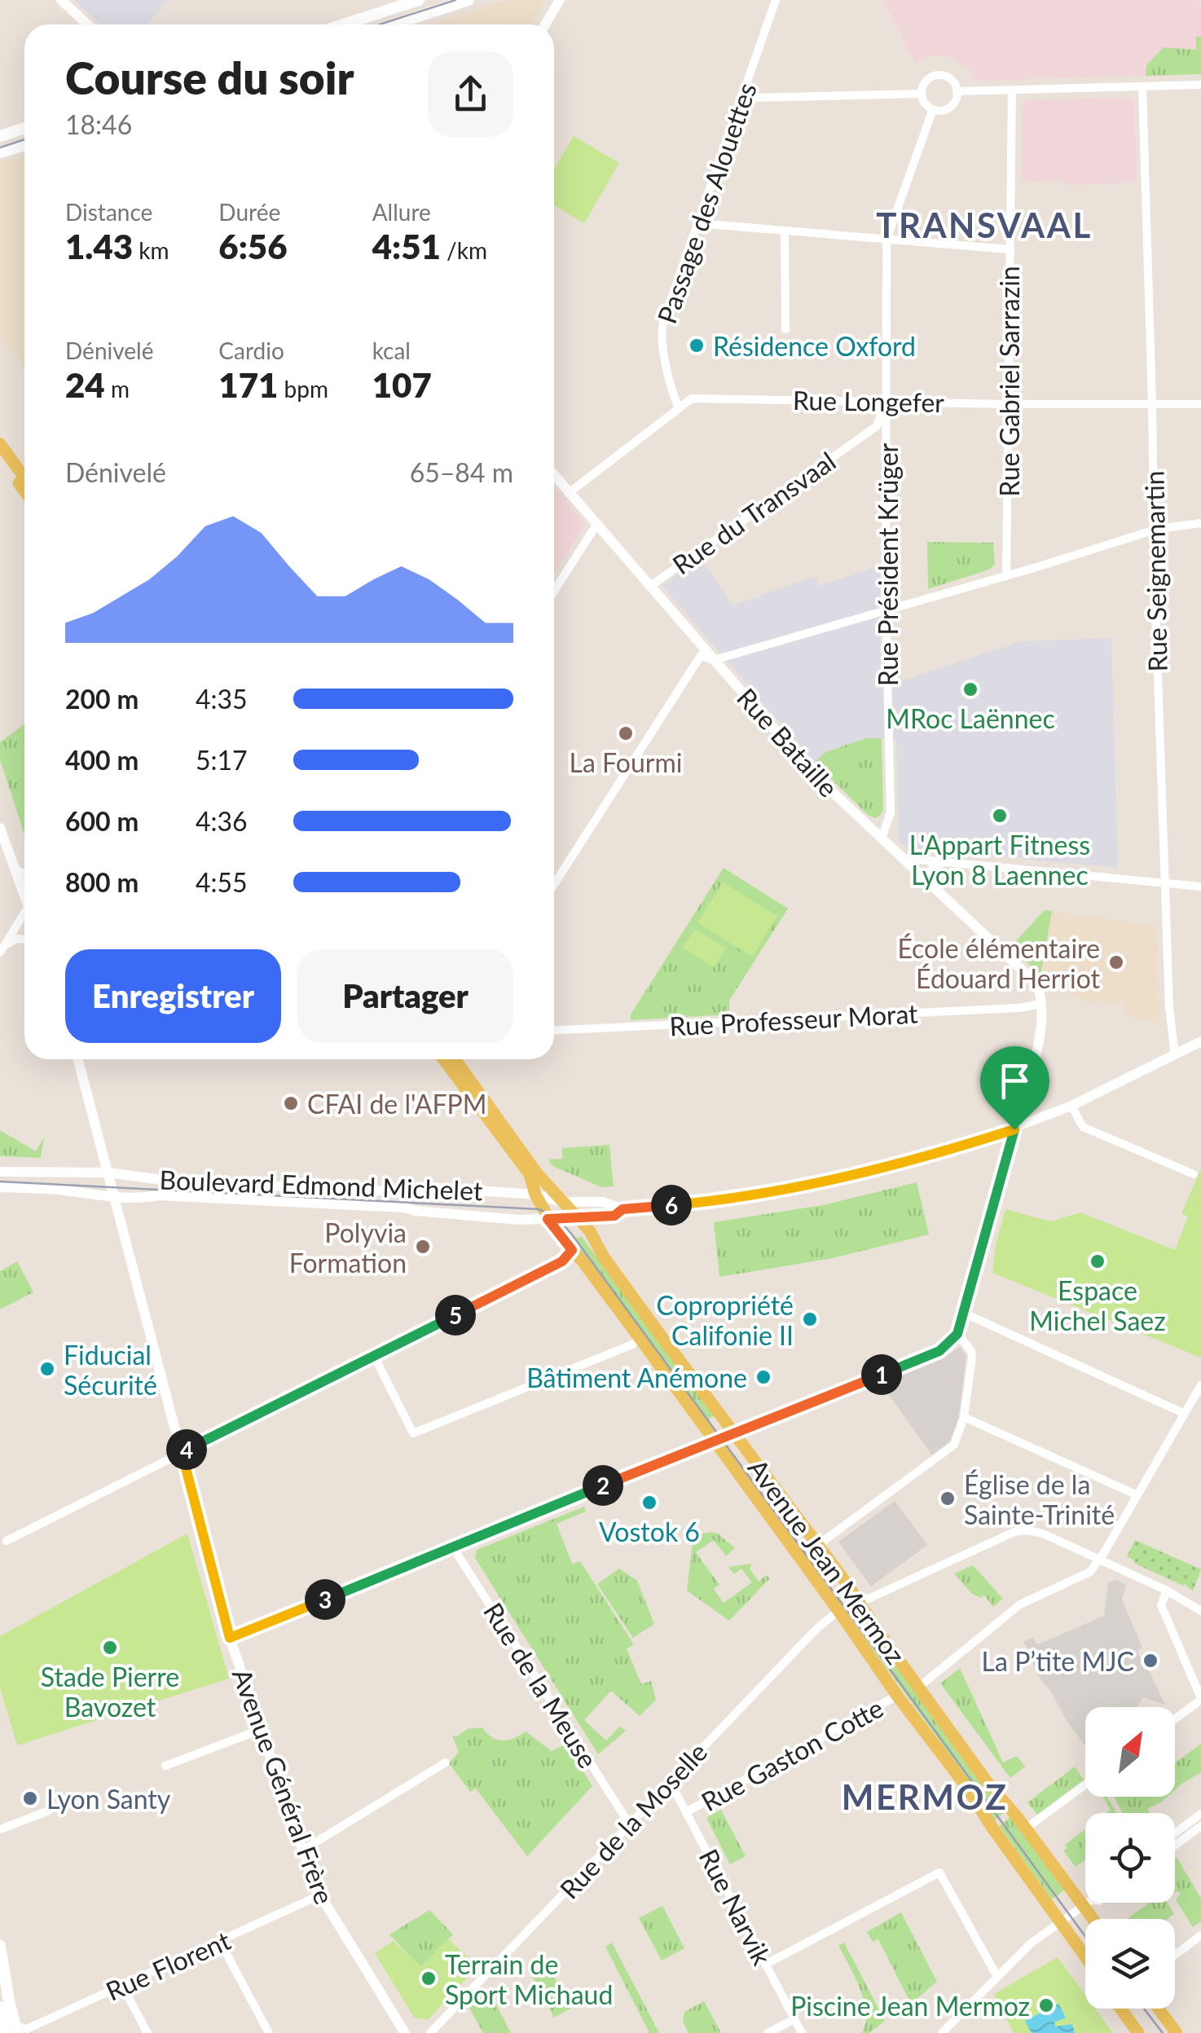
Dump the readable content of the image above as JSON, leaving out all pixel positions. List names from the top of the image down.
{
  "streets": {
    "main road": ["Avenue Jean Mermoz"],
    "street": [
      "Passage des Alouettes",
      "Rue Gabriel Sarrazin",
      "Rue Longefer",
      "Rue du Transvaal",
      "Rue Président Krüger",
      "Rue Seignemartin",
      "Rue Bataille",
      "Rue Professeur Morat",
      "Boulevard Edmond Michelet",
      "Rue de la Meuse",
      "Rue Gaston Cotte",
      "Avenue Général Frère",
      "Rue de la Moselle",
      "Rue Narvik",
      "Rue Florent"
    ]
  },
  "crossings": [
    ["Passage des Alouettes", "Rue Longefer"],
    ["Rue Gabriel Sarrazin", "Rue Longefer"],
    ["Rue Longefer", "Rue du Transvaal"],
    ["Rue Longefer", "Rue Président Krüger"],
    ["Rue Longefer", "Rue Seignemartin"],
    ["Rue Longefer", "Rue Bataille"],
    ["Rue du Transvaal", "Rue Président Krüger"],
    ["Rue du Transvaal", "Rue Bataille"],
    ["Rue Président Krüger", "Rue Bataille"],
    ["Rue Bataille", "Rue Professeur Morat"],
    ["Boulevard Edmond Michelet", "Avenue Jean Mermoz"],
    ["Boulevard Edmond Michelet", "Avenue Général Frère"],
    ["Avenue Jean Mermoz", "Rue Gaston Cotte"],
    ["Avenue Jean Mermoz", "Rue de la Moselle"],
    ["Rue de la Meuse", "Rue de la Moselle"],
    ["Rue Gaston Cotte", "Rue Narvik"],
    ["Avenue Général Frère", "Rue Florent"],
    ["Rue de la Moselle", "Rue Narvik"]
  ],
  "districts": ["TRANSVAAL", "MERMOZ"],
  "places": [
    "Résidence Oxford",
    "MRoc Laënnec",
    "La Fourmi",
    "L'Appart Fitness Lyon 8 Laennec",
    "École élémentaire Édouard Herriot",
    "CFAI de l'AFPM",
    "Polyvia Formation",
    "Espace Michel Saez",
    "Copropriété Califonie II",
    "Fiducial Sécurité",
    "Bâtiment Anémone",
    "Église de la Sainte-Trinité",
    "Vostok 6",
    "Stade Pierre Bavozet",
    "La P’tite MJC",
    "Lyon Santy",
    "Terrain de Sport Michaud",
    "Piscine Jean Mermoz"
  ],
  "north": "top right",
  "page": {
    "heading": ["Course du soir", "18:46"],
    "stats": [
      ["Distance", "1.43 km"],
      ["Durée", "6:56"],
      ["Allure", "4:51 /km"],
      ["Dénivelé", "24 m"],
      ["Cardio", "171 bpm"],
      ["kcal", "107"]
    ],
    "chart": ["Dénivelé", "65–84 m"],
    "list": [
      {
        "name": "200 m",
        "note": "4:35"
      },
      {
        "name": "400 m",
        "note": "5:17"
      },
      {
        "name": "600 m",
        "note": "4:36"
      },
      {
        "name": "800 m",
        "note": "4:55"
      }
    ],
    "buttons": ["Enregistrer", "Partager"],
    "pins": [
      "6",
      "5",
      "1",
      "4",
      "2",
      "3"
    ]
  }
}
